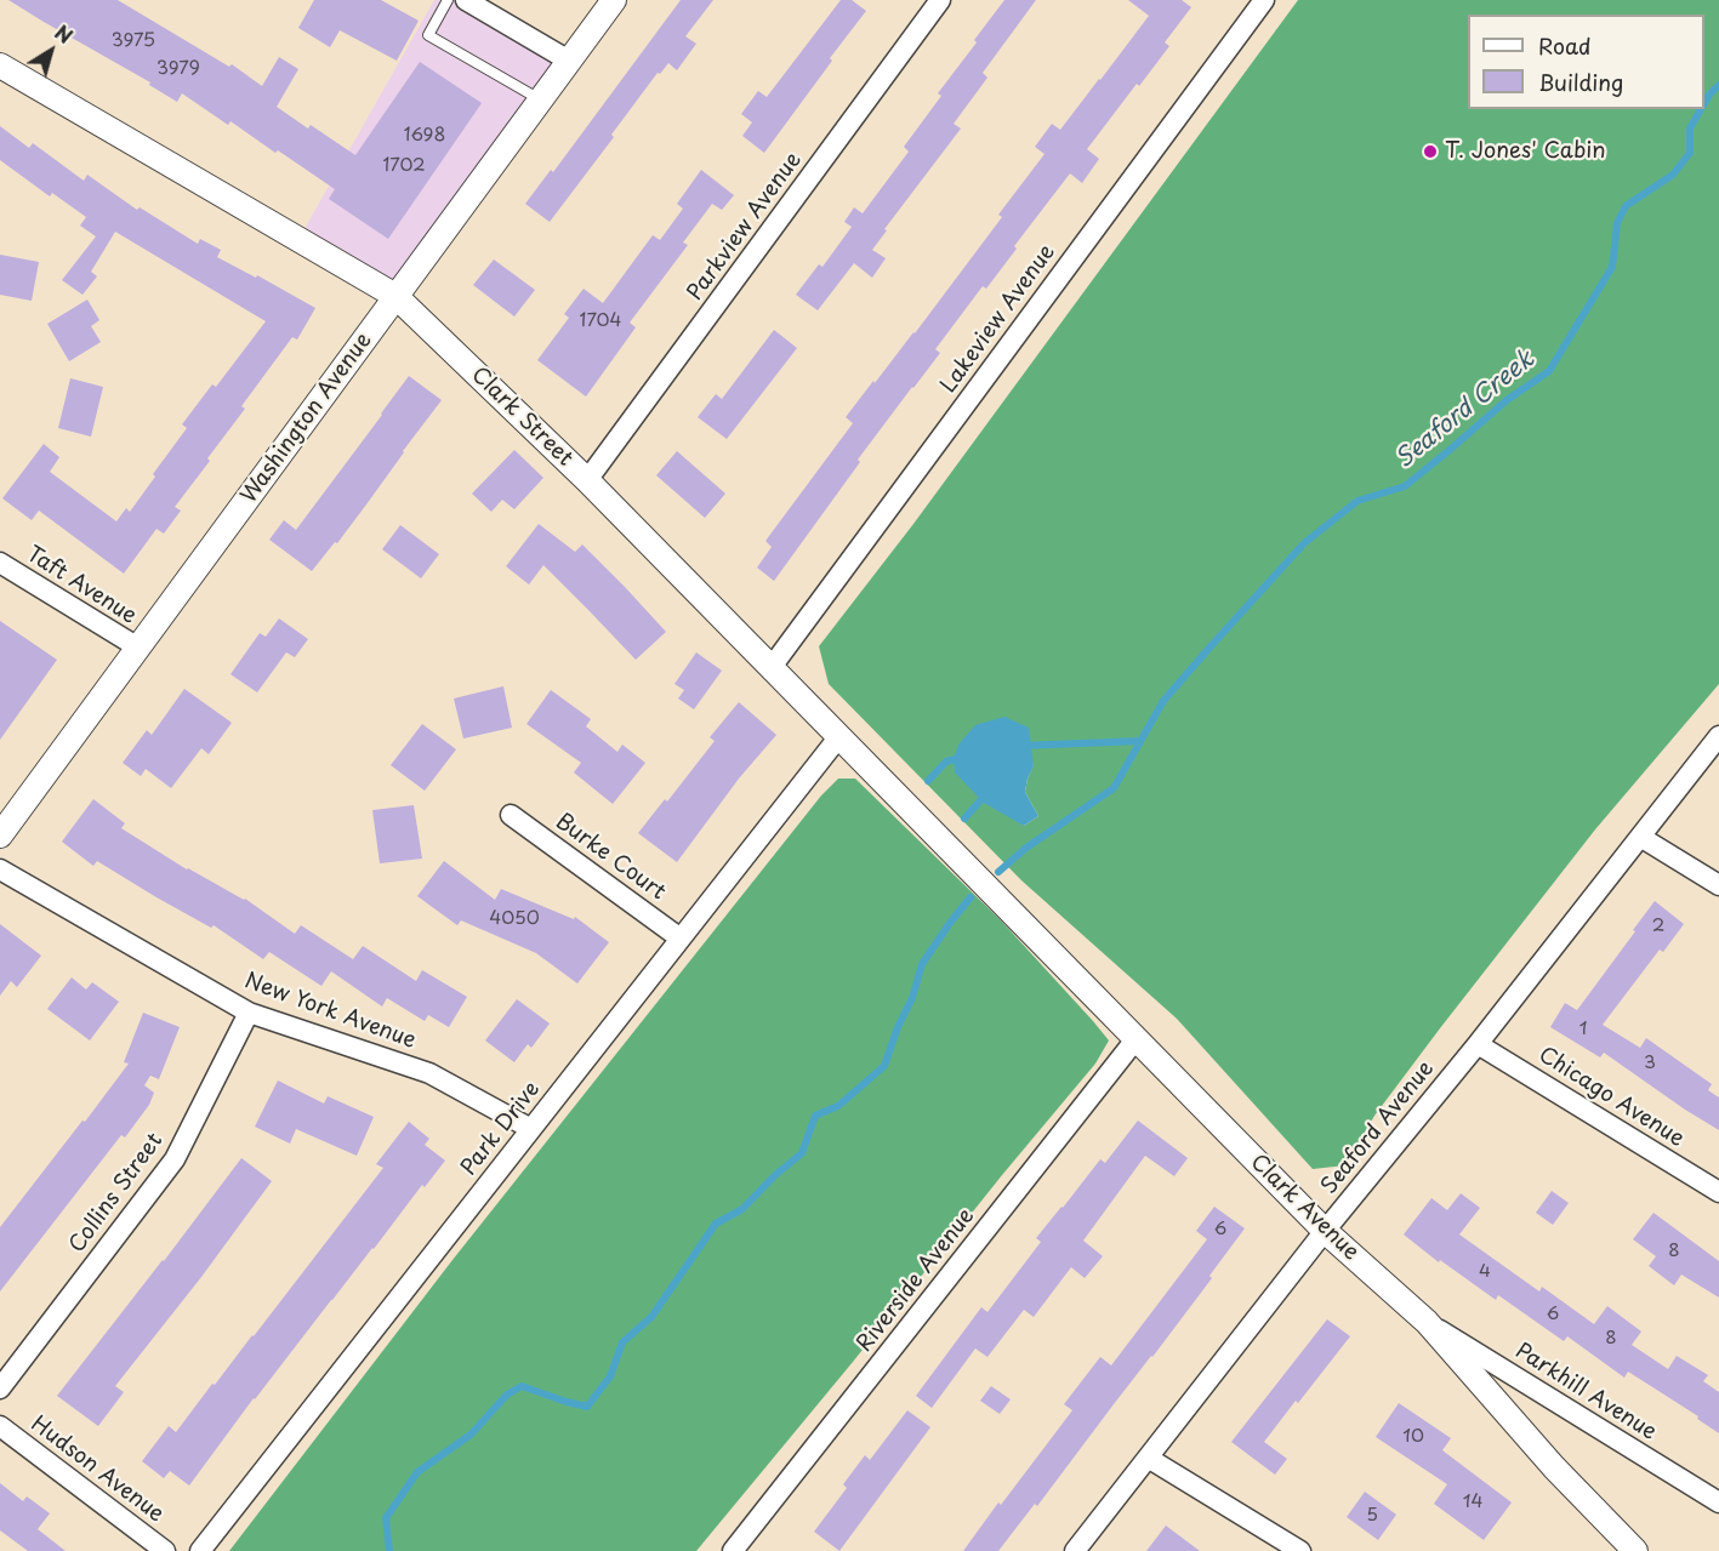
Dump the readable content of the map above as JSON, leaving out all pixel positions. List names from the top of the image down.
{
  "streets": {
    "street": [
      "Parkview Avenue",
      "Lakeview Avenue",
      "Clark Street",
      "Washington Avenue",
      "Taft Avenue",
      "Burke Court",
      "New York Avenue",
      "Chicago Avenue",
      "Seaford Avenue",
      "Park Drive",
      "Collins Street",
      "Clark Avenue",
      "Riverside Avenue",
      "Parkhill Avenue",
      "Hudson Avenue"
    ]
  },
  "crossings": [
    ["Parkview Avenue", "Clark Street"],
    ["Lakeview Avenue", "Clark Street"],
    ["Clark Street", "Washington Avenue"],
    ["Clark Street", "Park Drive"],
    ["Clark Street", "Clark Avenue"],
    ["Washington Avenue", "Taft Avenue"],
    ["Burke Court", "Park Drive"],
    ["New York Avenue", "Park Drive"],
    ["New York Avenue", "Collins Street"],
    ["Chicago Avenue", "Seaford Avenue"],
    ["Seaford Avenue", "Clark Avenue"],
    ["Clark Avenue", "Riverside Avenue"],
    ["Clark Avenue", "Parkhill Avenue"]
  ],
  "water": ["Seaford Creek"],
  "places": ["T. Jones' Cabin"],
  "house_numbers": [
    "3975",
    "3979",
    "1698",
    "1702",
    "1704",
    "4050",
    "2",
    "1",
    "3",
    "6",
    "8",
    "4",
    "6",
    "8",
    "10",
    "14",
    "5"
  ],
  "legend": ["Road", "Building"],
  "north": "top right"
}
